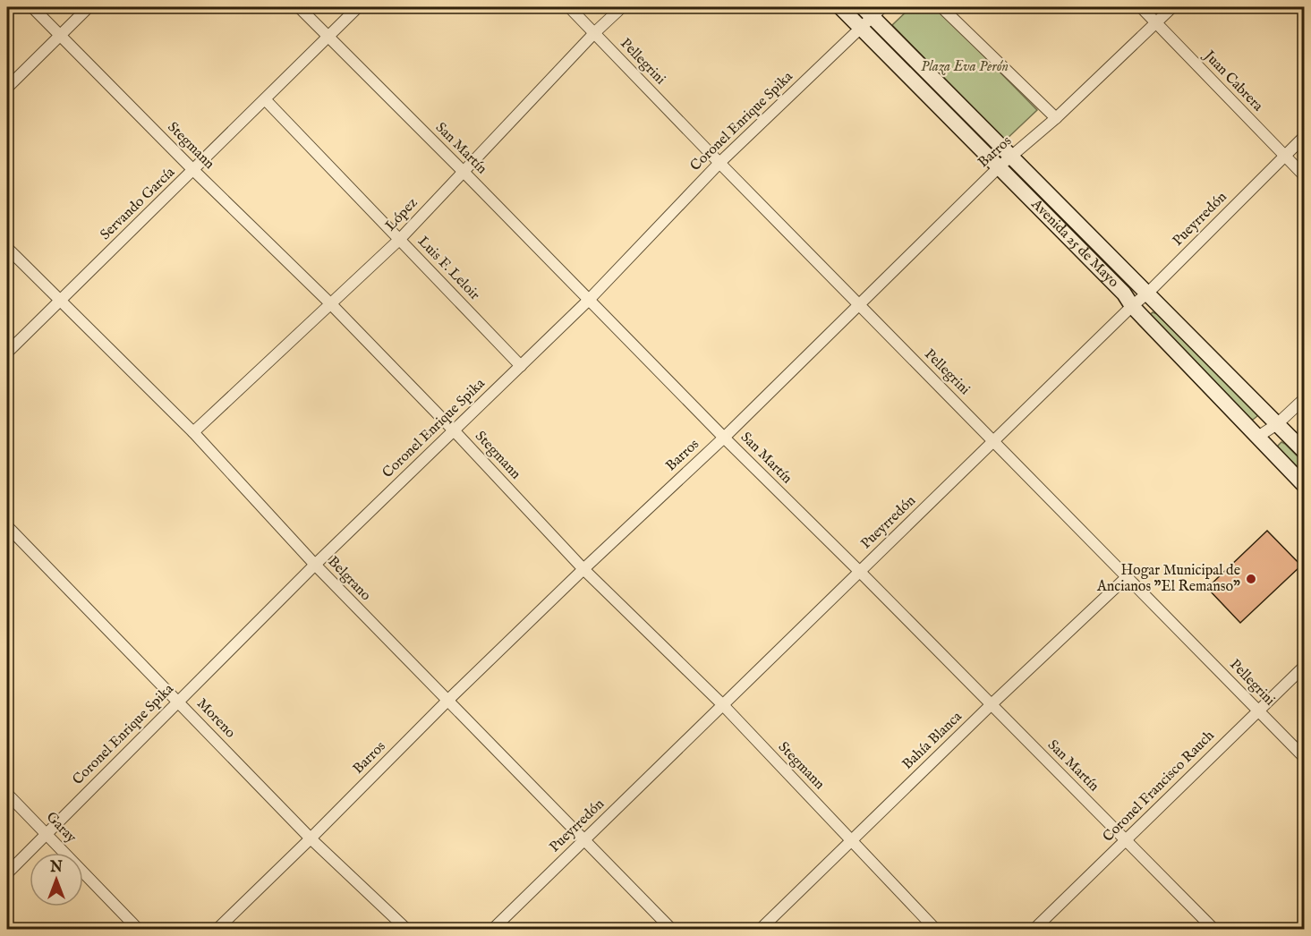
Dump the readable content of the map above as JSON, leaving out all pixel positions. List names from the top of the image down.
{
  "streets": {
    "main road": ["Avenida 25 de Mayo"],
    "street": [
      "Pellegrini",
      "Juan Cabrera",
      "Coronel Enrique Spika",
      "Stegmann",
      "San Martín",
      "Barros",
      "Servando García",
      "López",
      "Pueyrredón",
      "Luis F. Leloir",
      "Belgrano",
      "Moreno",
      "Bahía Blanca",
      "Coronel Francisco Rauch",
      "Garay"
    ]
  },
  "crossings": [
    ["Pellegrini", "Coronel Enrique Spika"],
    ["Pellegrini", "Barros"],
    ["Pellegrini", "López"],
    ["Pellegrini", "Pueyrredón"],
    ["Pellegrini", "Bahía Blanca"],
    ["Pellegrini", "Coronel Francisco Rauch"],
    ["Juan Cabrera", "Barros"],
    ["Juan Cabrera", "Pueyrredón"],
    ["Coronel Enrique Spika", "Stegmann"],
    ["Coronel Enrique Spika", "San Martín"],
    ["Coronel Enrique Spika", "Avenida 25 de Mayo"],
    ["Coronel Enrique Spika", "Luis F. Leloir"],
    ["Coronel Enrique Spika", "Belgrano"],
    ["Coronel Enrique Spika", "Moreno"],
    ["Coronel Enrique Spika", "Garay"],
    ["Stegmann", "Barros"],
    ["Stegmann", "Servando García"],
    ["Stegmann", "López"],
    ["Stegmann", "Pueyrredón"],
    ["Stegmann", "Bahía Blanca"],
    ["San Martín", "Barros"],
    ["San Martín", "Servando García"],
    ["San Martín", "López"],
    ["San Martín", "Pueyrredón"],
    ["San Martín", "Bahía Blanca"],
    ["San Martín", "Coronel Francisco Rauch"],
    ["Barros", "Avenida 25 de Mayo"],
    ["Barros", "Belgrano"],
    ["Barros", "Moreno"],
    ["Servando García", "Luis F. Leloir"],
    ["Servando García", "Belgrano"],
    ["López", "Luis F. Leloir"],
    ["López", "Belgrano"],
    ["Pueyrredón", "Avenida 25 de Mayo"],
    ["Pueyrredón", "Belgrano"]
  ],
  "parks": ["Plaza Eva Perón"],
  "places": ["Hogar Municipal de Ancianos \"El Remanso\""],
  "north": "top"
}
